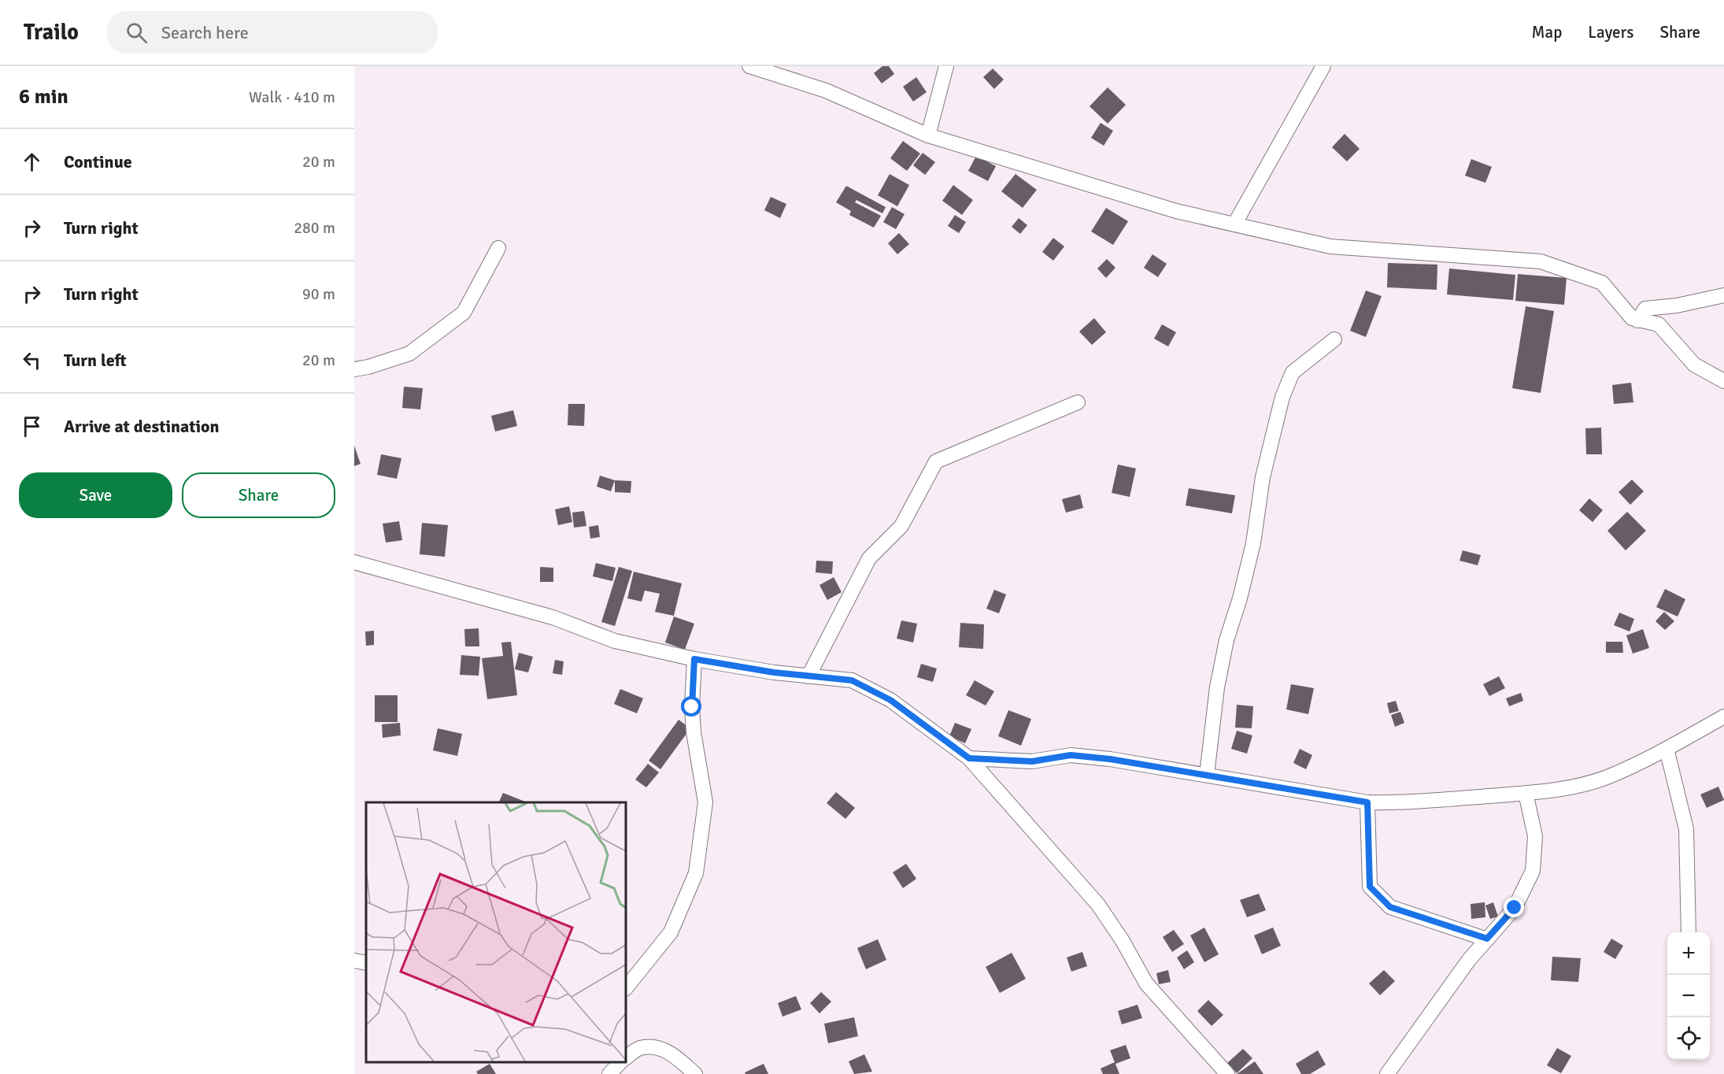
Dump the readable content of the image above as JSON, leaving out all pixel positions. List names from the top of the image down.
{
  "page": {
    "header": "Trailo",
    "search": "Search here",
    "nav": ["Map", "Layers", "Share"],
    "heading": ["6 min", "Walk · 410 m"],
    "list": [
      ["Continue", "20 m"],
      ["Turn right", "280 m"],
      ["Turn right", "90 m"],
      ["Turn left", "20 m"],
      "Arrive at destination"
    ],
    "buttons": ["Save", "Share"],
    "map_buttons": ["+", "−"]
  }
}
